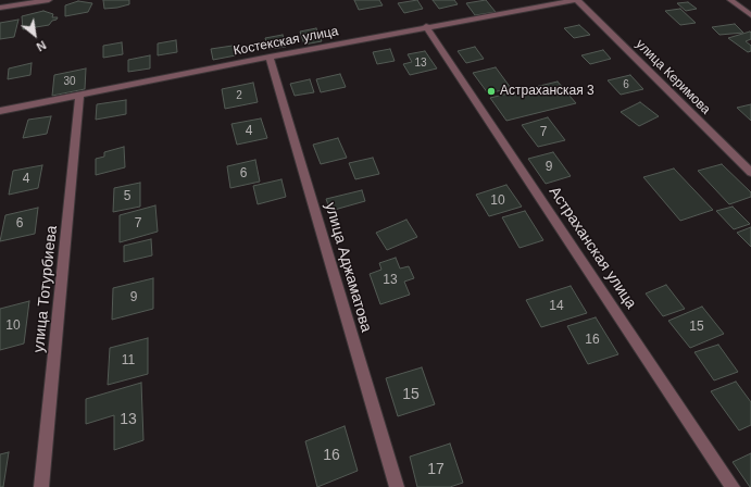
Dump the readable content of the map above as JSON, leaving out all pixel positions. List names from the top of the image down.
{
  "streets": {
    "street": [
      "Костекская улица",
      "улица Керимова",
      "Астраханская улица",
      "улица Аджаматова",
      "улица Тотурбиева"
    ]
  },
  "crossings": [
    ["Костекская улица", "улица Керимова"],
    ["Костекская улица", "Астраханская улица"],
    ["Костекская улица", "улица Аджаматова"],
    ["Костекская улица", "улица Тотурбиева"]
  ],
  "places": ["Астраханская 3"],
  "house_numbers": [
    "13",
    "30",
    "6",
    "2",
    "4",
    "7",
    "9",
    "6",
    "4",
    "5",
    "10",
    "6",
    "7",
    "13",
    "9",
    "14",
    "10",
    "15",
    "16",
    "11",
    "15",
    "13",
    "16",
    "17"
  ],
  "north": "bottom right"
}
